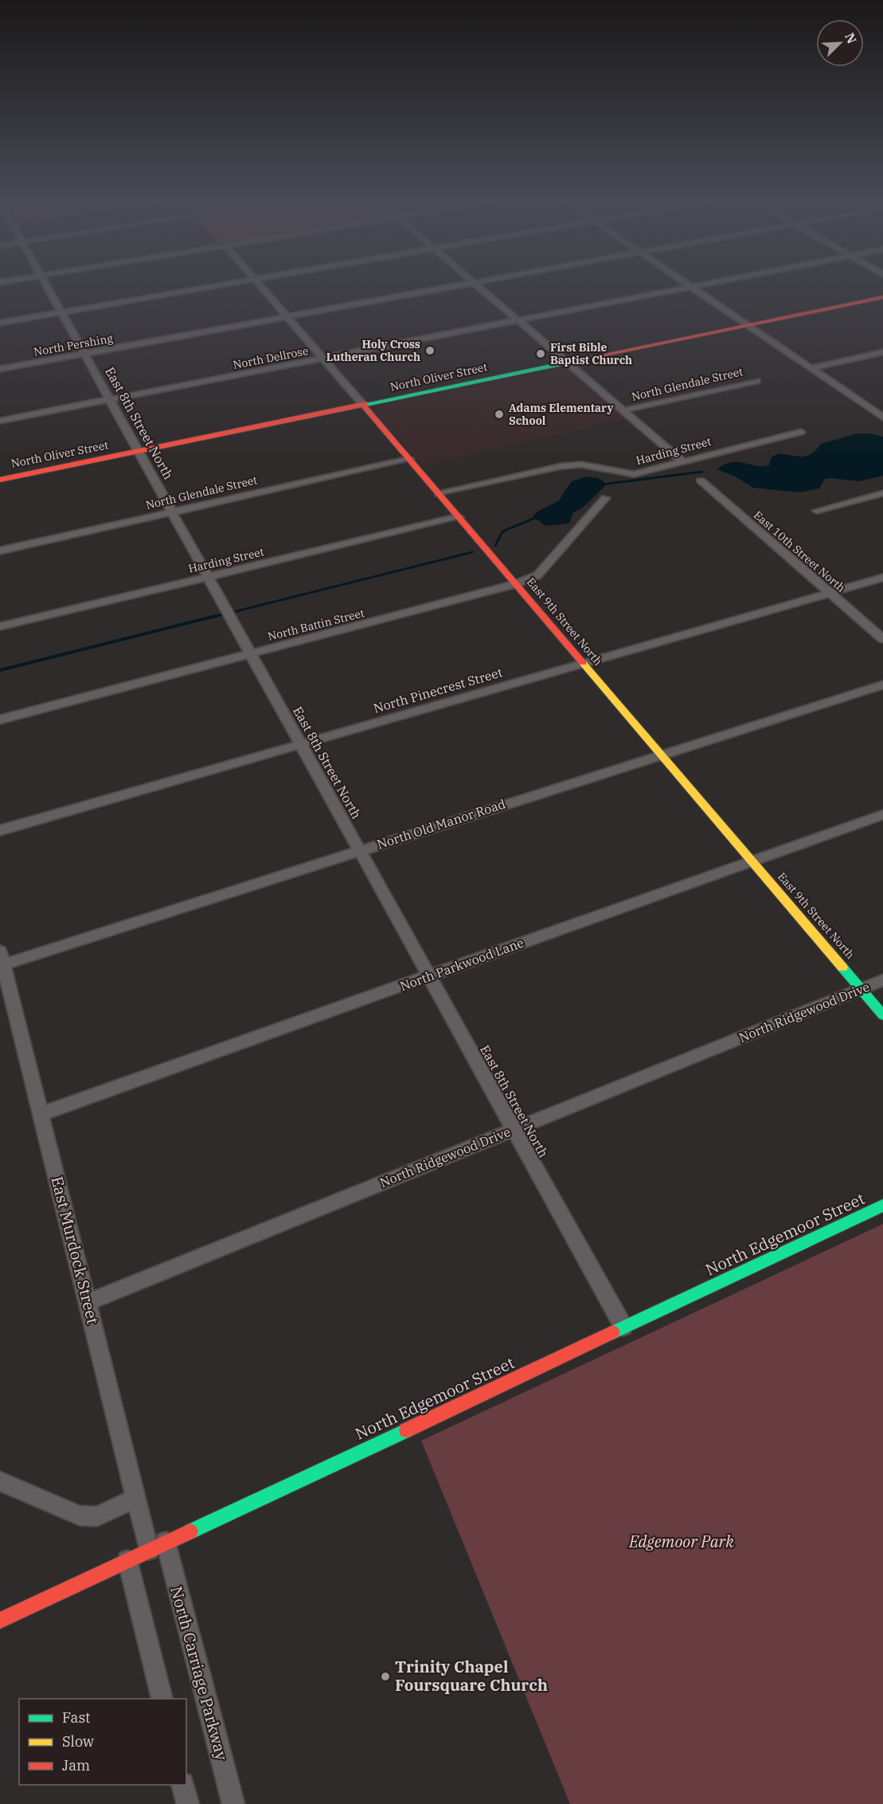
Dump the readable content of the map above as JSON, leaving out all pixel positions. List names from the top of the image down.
{
  "streets": {
    "street": [
      "North Pershing",
      "North Dellrose",
      "North Oliver Street",
      "North Glendale Street",
      "East 8th Street North",
      "Harding Street",
      "East 10th Street North",
      "East 9th Street North",
      "North Battin Street",
      "North Pinecrest Street",
      "North Old Manor Road",
      "North Parkwood Lane",
      "North Ridgewood Drive",
      "North Edgemoor Street",
      "East Murdock Street",
      "North Carriage Parkway"
    ]
  },
  "crossings": [
    ["North Pershing", "East 8th Street North"],
    ["North Pershing", "East 9th Street North"],
    ["North Dellrose", "East 8th Street North"],
    ["North Dellrose", "East 9th Street North"],
    ["North Oliver Street", "East 8th Street North"],
    ["North Oliver Street", "East 9th Street North"],
    ["North Glendale Street", "East 8th Street North"],
    ["North Glendale Street", "East 9th Street North"],
    ["East 8th Street North", "Harding Street"],
    ["East 8th Street North", "North Battin Street"],
    ["East 8th Street North", "North Pinecrest Street"],
    ["East 8th Street North", "North Old Manor Road"],
    ["East 8th Street North", "North Parkwood Lane"],
    ["East 8th Street North", "North Ridgewood Drive"],
    ["East 8th Street North", "North Edgemoor Street"],
    ["Harding Street", "East 9th Street North"],
    ["East 10th Street North", "North Pinecrest Street"],
    ["East 9th Street North", "North Battin Street"],
    ["East 9th Street North", "North Pinecrest Street"],
    ["East 9th Street North", "North Old Manor Road"],
    ["East 9th Street North", "North Parkwood Lane"],
    ["East 9th Street North", "North Ridgewood Drive"],
    ["North Old Manor Road", "East Murdock Street"],
    ["North Parkwood Lane", "East Murdock Street"],
    ["North Ridgewood Drive", "East Murdock Street"],
    ["North Edgemoor Street", "East Murdock Street"],
    ["North Edgemoor Street", "North Carriage Parkway"],
    ["East Murdock Street", "North Carriage Parkway"]
  ],
  "parks": ["Edgemoor Park"],
  "places": [
    "Holy Cross Lutheran Church",
    "First Bible Baptist Church",
    "Adams Elementary School",
    "Trinity Chapel Foursquare Church"
  ],
  "legend": ["Fast", "Slow", "Jam"],
  "north": "top right"
}
